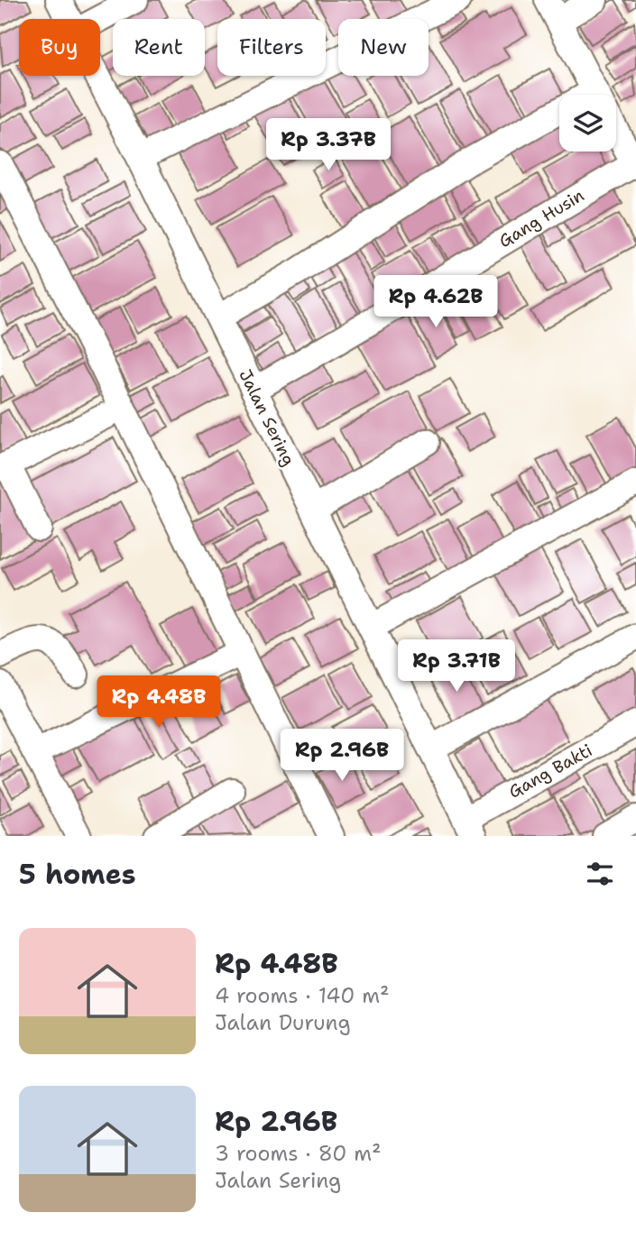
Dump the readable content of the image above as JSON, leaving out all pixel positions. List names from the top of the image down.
{
  "streets": {
    "street": ["Gang Husin", "Jalan Sering", "Gang Bakti"]
  },
  "crossings": [
    ["Gang Husin", "Jalan Sering"],
    ["Jalan Sering", "Gang Bakti"]
  ],
  "page": {
    "chip": [
      "Buy",
      "Rent",
      "Filters",
      "New"
    ],
    "price": [
      "Rp 3.37B",
      "Rp 4.62B",
      "Rp 3.71B",
      "Rp 4.48B",
      "Rp 2.96B"
    ],
    "heading": "5 homes",
    "list": [
      {
        "name": "Rp 4.48B",
        "note": "4 rooms · 140 m² · Jalan Durung"
      },
      {
        "name": "Rp 2.96B",
        "note": "3 rooms · 80 m² · Jalan Sering"
      }
    ]
  }
}
